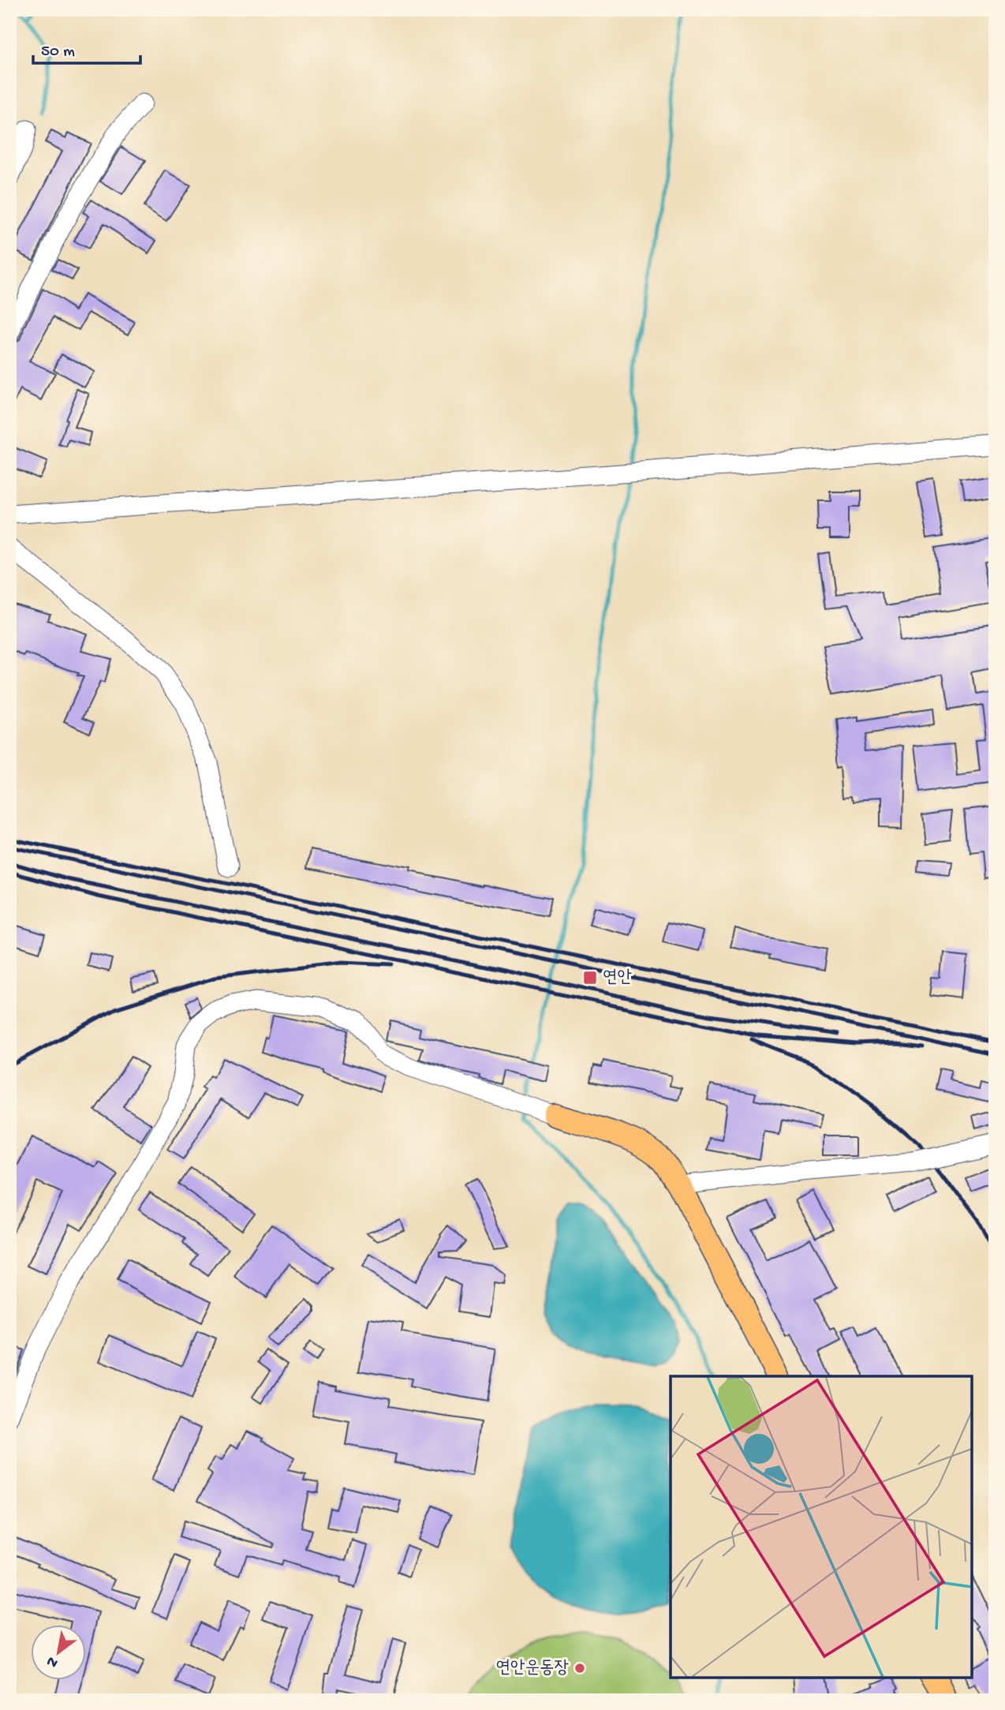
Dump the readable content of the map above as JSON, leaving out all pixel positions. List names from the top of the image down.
{
  "places": {
    "transit": ["연안"],
    "other": ["연안운동장"]
  },
  "scale_bar": "50 m",
  "north": "bottom left"
}
